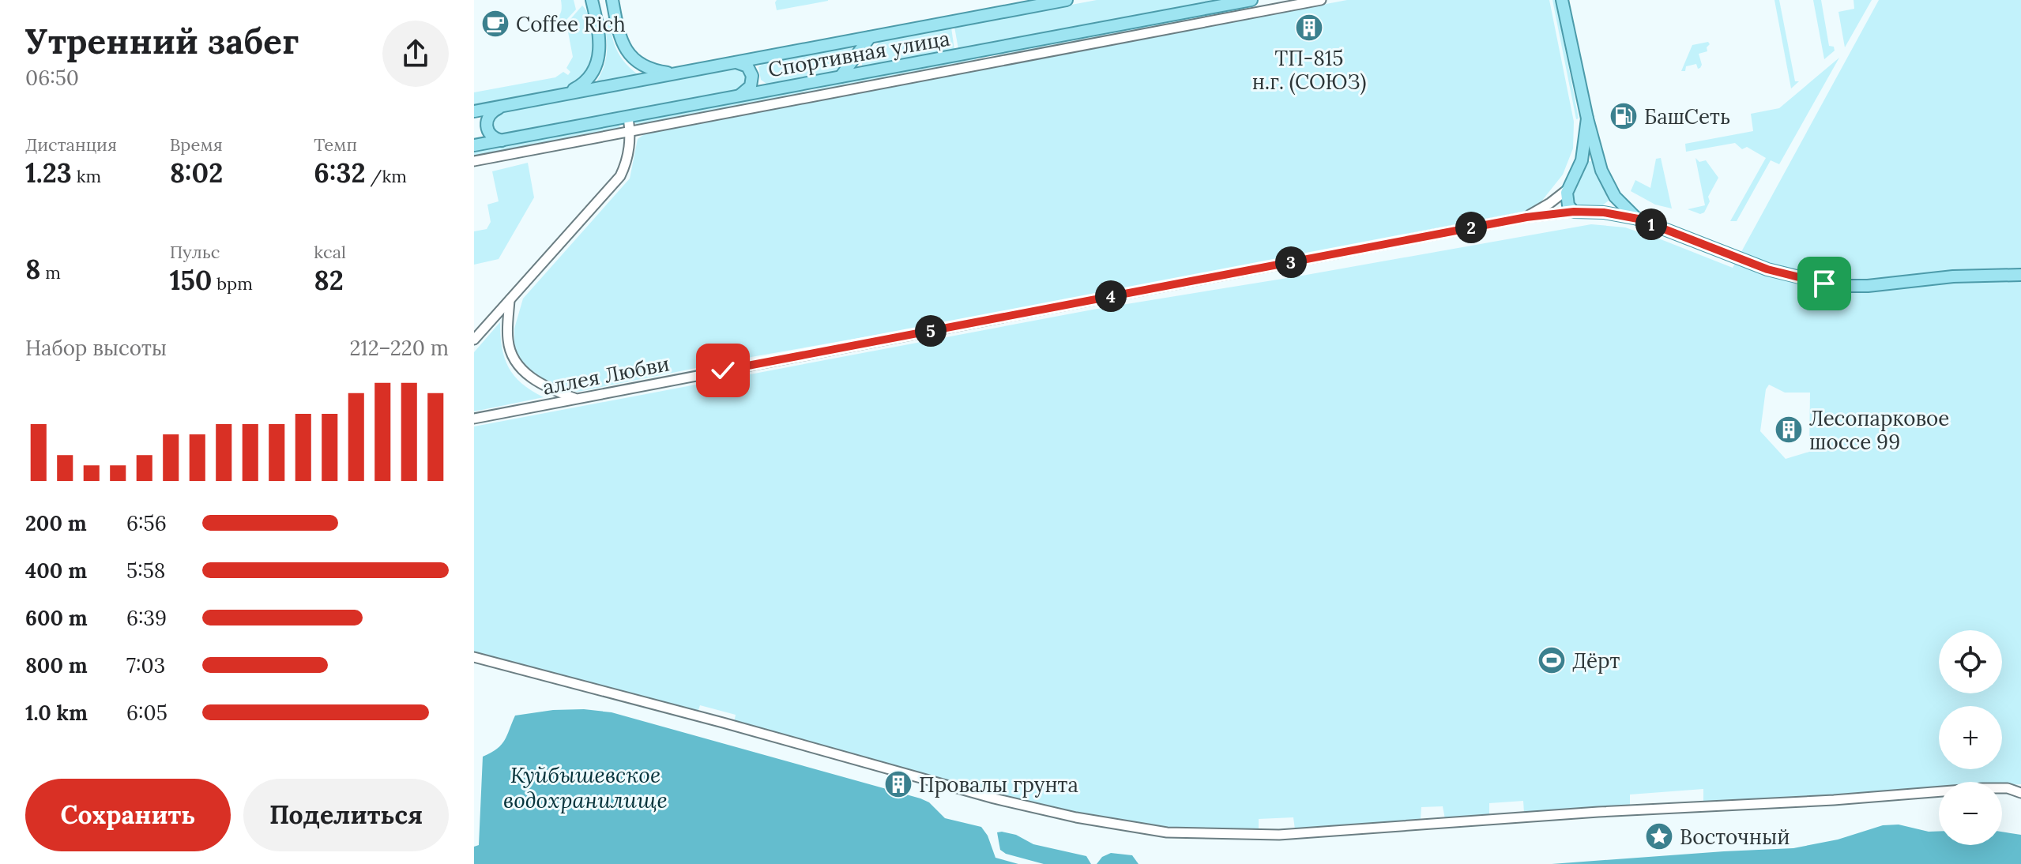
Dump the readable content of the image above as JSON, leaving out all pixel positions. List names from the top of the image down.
{
  "streets": {
    "main road": ["Спортивная улица"],
    "street": ["аллея Любви"]
  },
  "water": ["Куйбышевское водохранилище"],
  "places": {
    "cafe": ["Coffee Rich"],
    "building": ["ТП-815 н.г. (СОЮЗ)", "Лесопарковое шоссе 99", "Провалы грунта"],
    "fuel station": ["БашСеть"],
    "sports": ["Дёрт"],
    "place": ["Восточный"]
  },
  "page": {
    "heading": ["Утренний забег", "06:50"],
    "stats": [
      ["Дистанция", "1.23 km"],
      ["Время", "8:02"],
      ["Темп", "6:32 /km"],
      ["8 m"],
      ["Пульс", "150 bpm"],
      ["kcal", "82"]
    ],
    "pins": [
      "1",
      "2",
      "3",
      "4",
      "5"
    ],
    "chart": ["Набор высоты", "212–220 m"],
    "list": [
      {
        "name": "200 m",
        "note": "6:56"
      },
      {
        "name": "400 m",
        "note": "5:58"
      },
      {
        "name": "600 m",
        "note": "6:39"
      },
      {
        "name": "800 m",
        "note": "7:03"
      },
      {
        "name": "1.0 km",
        "note": "6:05"
      }
    ],
    "map_buttons": ["+", "−"],
    "buttons": ["Сохранить", "Поделиться"]
  }
}
